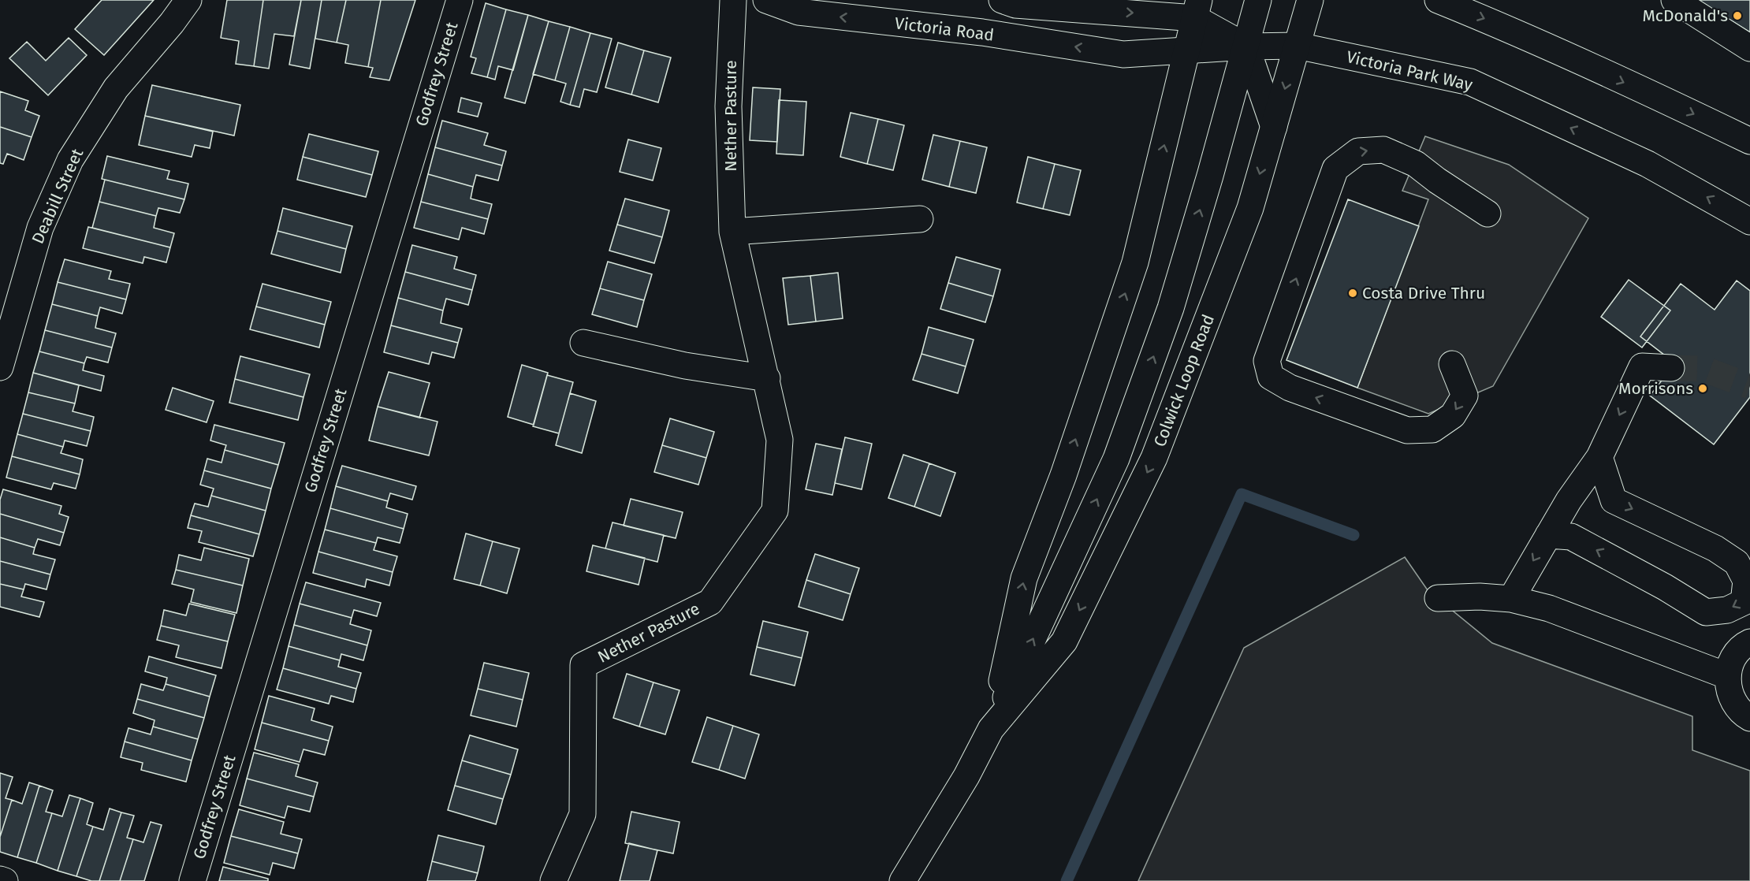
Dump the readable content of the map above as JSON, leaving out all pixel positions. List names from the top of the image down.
{
  "streets": {
    "street": [
      "Victoria Road",
      "Victoria Park Way",
      "Godfrey Street",
      "Nether Pasture",
      "Deabill Street",
      "Colwick Loop Road"
    ]
  },
  "crossings": [
    ["Victoria Road", "Victoria Park Way"],
    ["Victoria Park Way", "Colwick Loop Road"]
  ],
  "places": ["McDonald's", "Costa Drive Thru", "Morrisons"]
}
